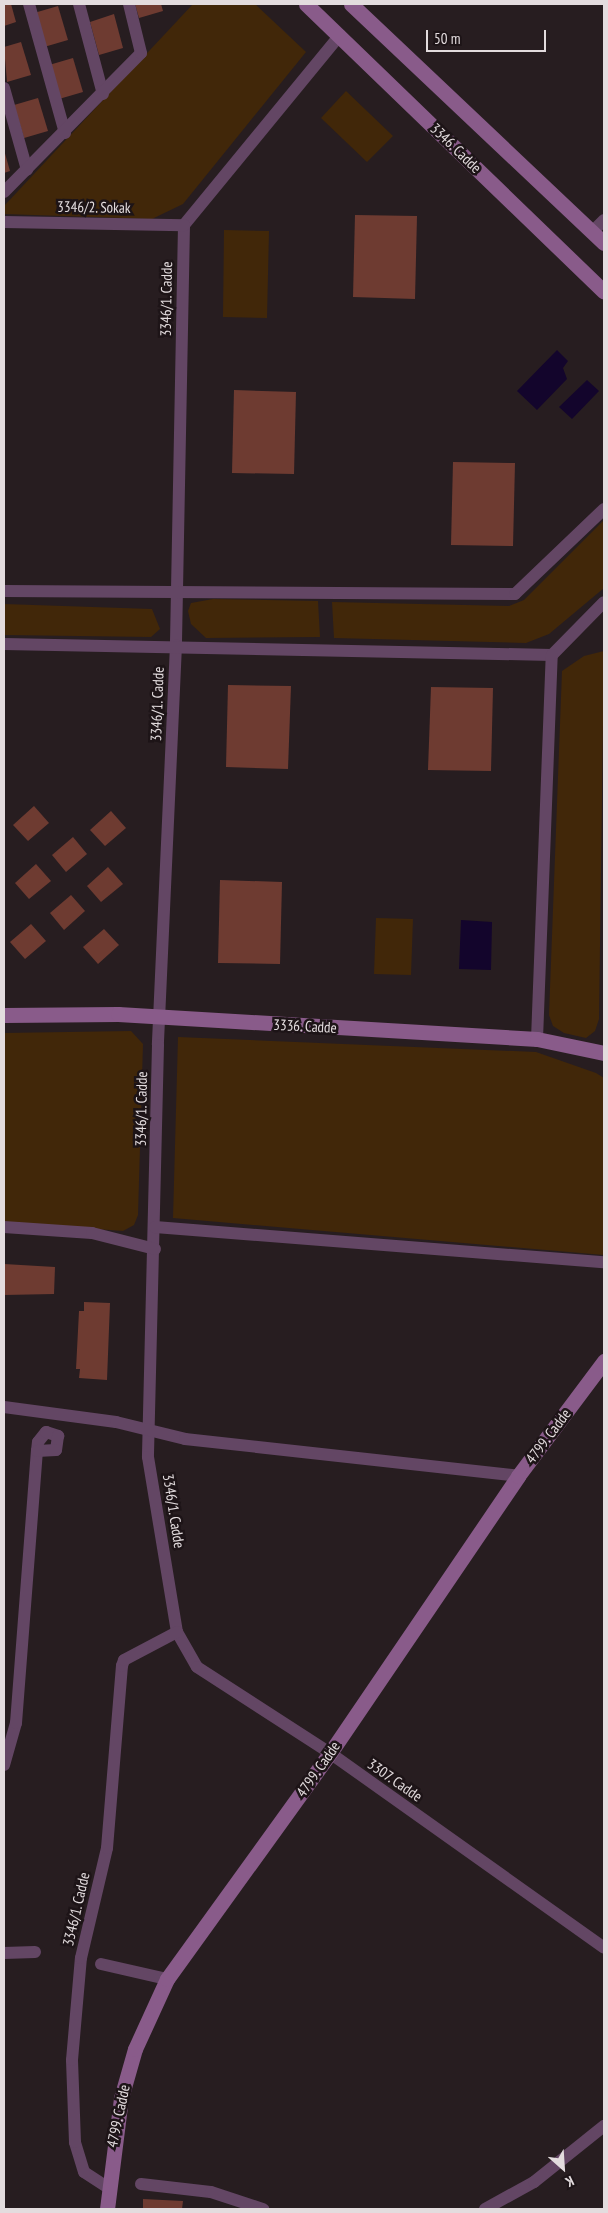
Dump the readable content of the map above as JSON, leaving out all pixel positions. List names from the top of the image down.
{
  "streets": {
    "street": [
      "3346. Cadde",
      "3346/2. Sokak",
      "3346/1. Cadde",
      "3336. Cadde",
      "4799. Cadde",
      "3307. Cadde"
    ]
  },
  "crossings": [
    ["3346/2. Sokak", "3346/1. Cadde"],
    ["3346/1. Cadde", "3336. Cadde"],
    ["3346/1. Cadde", "4799. Cadde"],
    ["3346/1. Cadde", "3307. Cadde"],
    ["4799. Cadde", "3307. Cadde"]
  ],
  "scale_bar": "50 m",
  "north": "bottom right"
}
